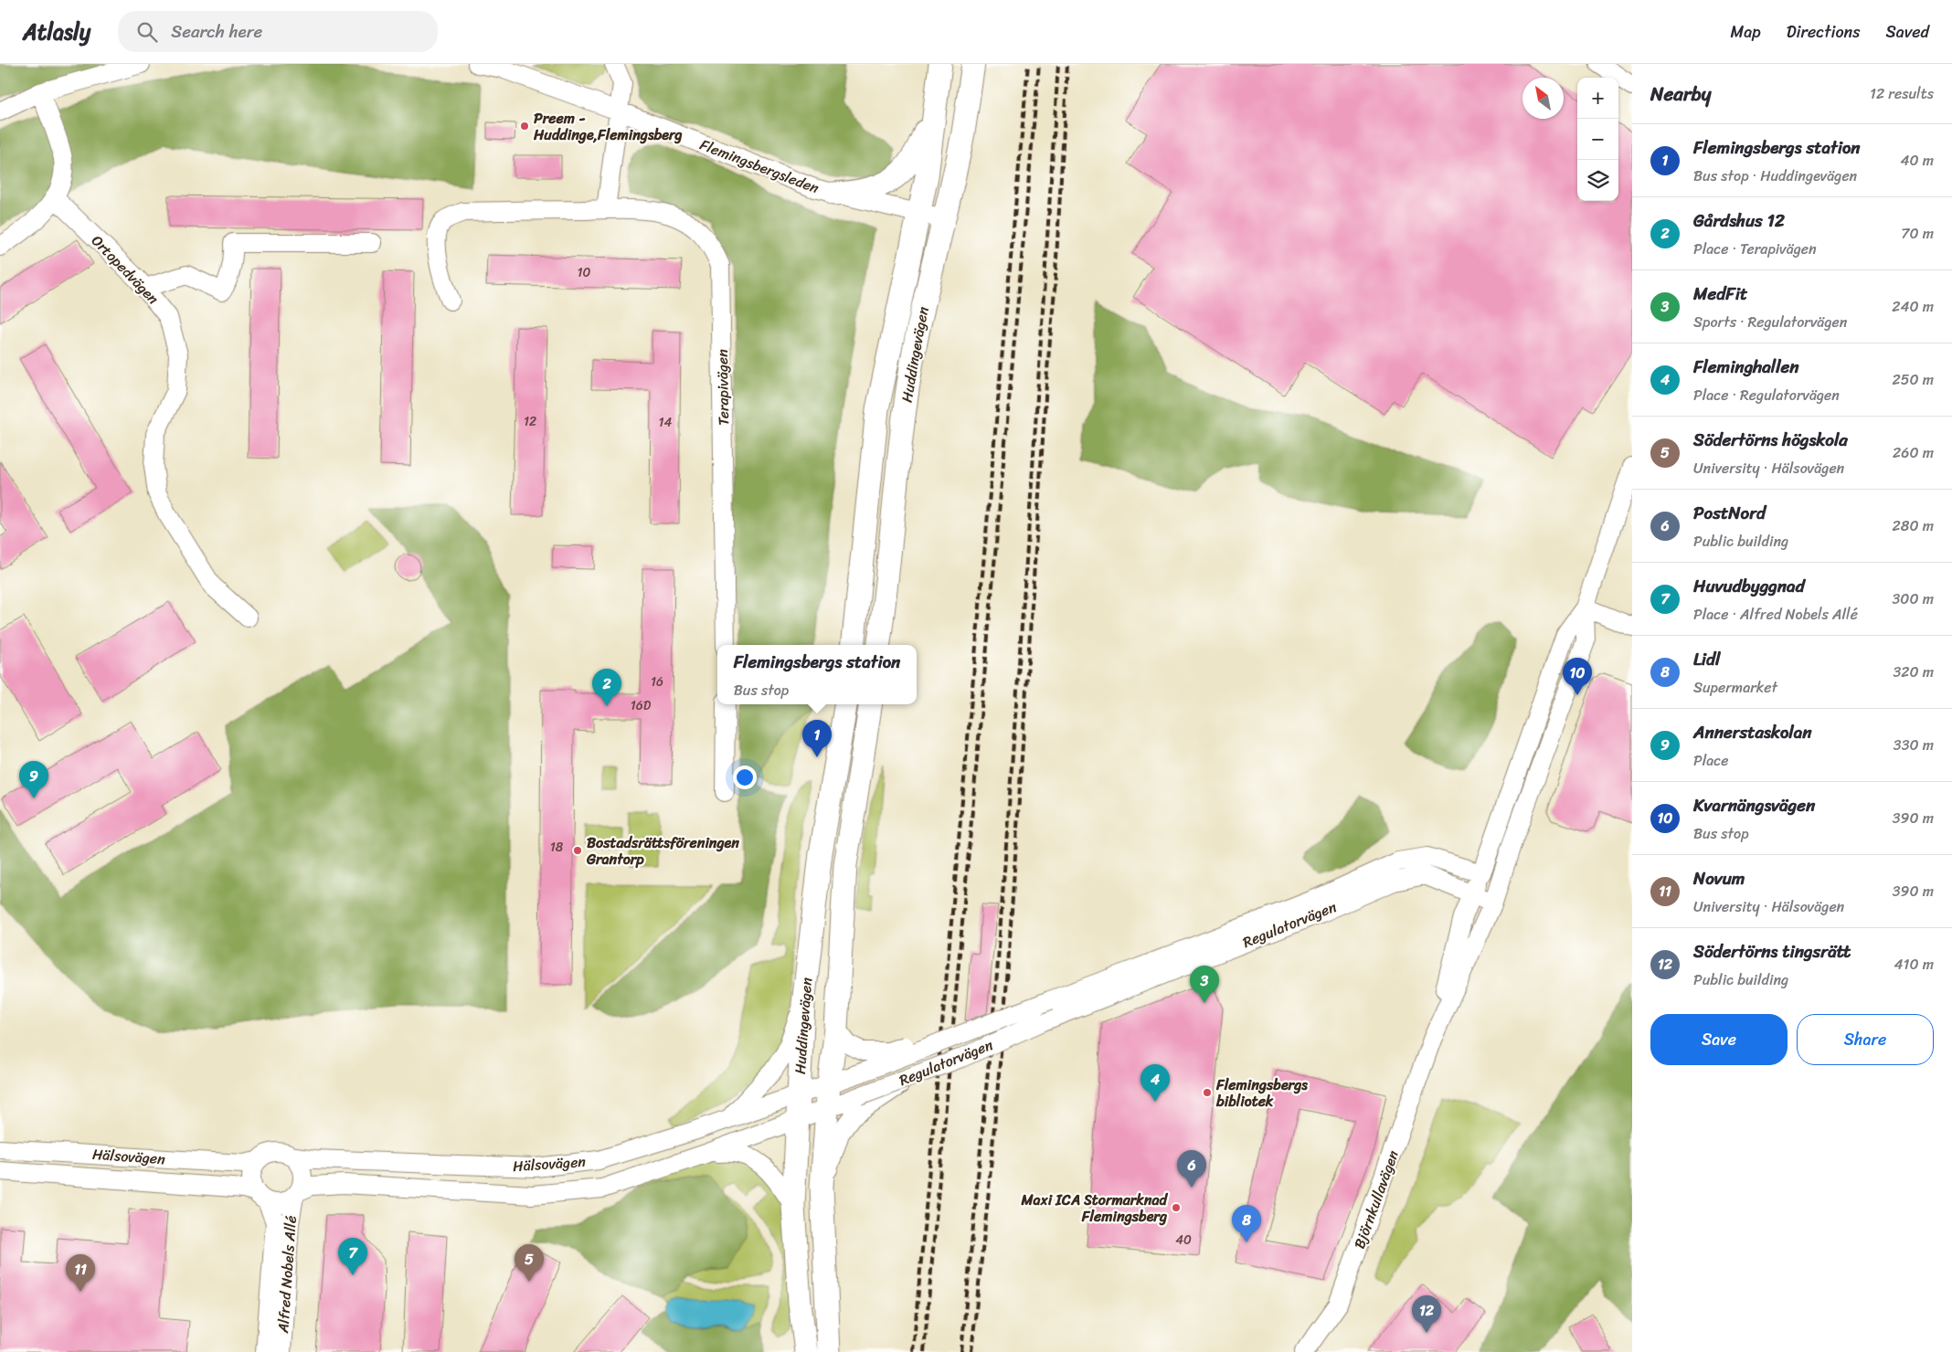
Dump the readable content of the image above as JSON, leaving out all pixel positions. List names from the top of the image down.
{
  "streets": {
    "main road": ["Huddingevägen"],
    "street": [
      "Flemingsbergsleden",
      "Ortopedvägen",
      "Terapivägen",
      "Regulatorvägen",
      "Hälsovägen",
      "Björnkullavägen",
      "Alfred Nobels Allé"
    ]
  },
  "crossings": [
    ["Flemingsbergsleden", "Huddingevägen"],
    ["Huddingevägen", "Regulatorvägen"],
    ["Huddingevägen", "Hälsovägen"],
    ["Regulatorvägen", "Hälsovägen"],
    ["Regulatorvägen", "Björnkullavägen"],
    ["Hälsovägen", "Alfred Nobels Allé"]
  ],
  "places": [
    "Preem - Huddinge,Flemingsberg",
    "Bostadsrättsföreningen Grantorp",
    "Flemingsbergs bibliotek",
    "Maxi ICA Stormarknad Flemingsberg"
  ],
  "house_numbers": [
    "10",
    "12",
    "14",
    "16",
    "16D",
    "18",
    "40"
  ],
  "north": "top left",
  "page": {
    "header": "Atlasly",
    "search": "Search here",
    "nav": ["Map", "Directions", "Saved"],
    "heading": ["Nearby", "12 results"],
    "map_buttons": ["+", "−"],
    "list": [
      {
        "mark": "1",
        "name": "Flemingsbergs station",
        "note": "Bus stop · Huddingevägen",
        "value": "40 m"
      },
      {
        "mark": "2",
        "name": "Gårdshus 12",
        "note": "Place · Terapivägen",
        "value": "70 m"
      },
      {
        "mark": "3",
        "name": "MedFit",
        "note": "Sports · Regulatorvägen",
        "value": "240 m"
      },
      {
        "mark": "4",
        "name": "Fleminghallen",
        "note": "Place · Regulatorvägen",
        "value": "250 m"
      },
      {
        "mark": "5",
        "name": "Södertörns högskola",
        "note": "University · Hälsovägen",
        "value": "260 m"
      },
      {
        "mark": "6",
        "name": "PostNord",
        "note": "Public building",
        "value": "280 m"
      },
      {
        "mark": "7",
        "name": "Huvudbyggnad",
        "note": "Place · Alfred Nobels Allé",
        "value": "300 m"
      },
      {
        "mark": "8",
        "name": "Lidl",
        "note": "Supermarket",
        "value": "320 m"
      },
      {
        "mark": "9",
        "name": "Annerstaskolan",
        "note": "Place",
        "value": "330 m"
      },
      {
        "mark": "10",
        "name": "Kvarnängsvägen",
        "note": "Bus stop",
        "value": "390 m"
      },
      {
        "mark": "11",
        "name": "Novum",
        "note": "University · Hälsovägen",
        "value": "390 m"
      },
      {
        "mark": "12",
        "name": "Södertörns tingsrätt",
        "note": "Public building",
        "value": "410 m"
      }
    ],
    "popup": ["Flemingsbergs station", "Bus stop"],
    "pins": [
      "10",
      "2",
      "1",
      "9",
      "3",
      "4",
      "6",
      "8",
      "7",
      "5",
      "11",
      "12"
    ],
    "buttons": ["Save", "Share"]
  }
}
